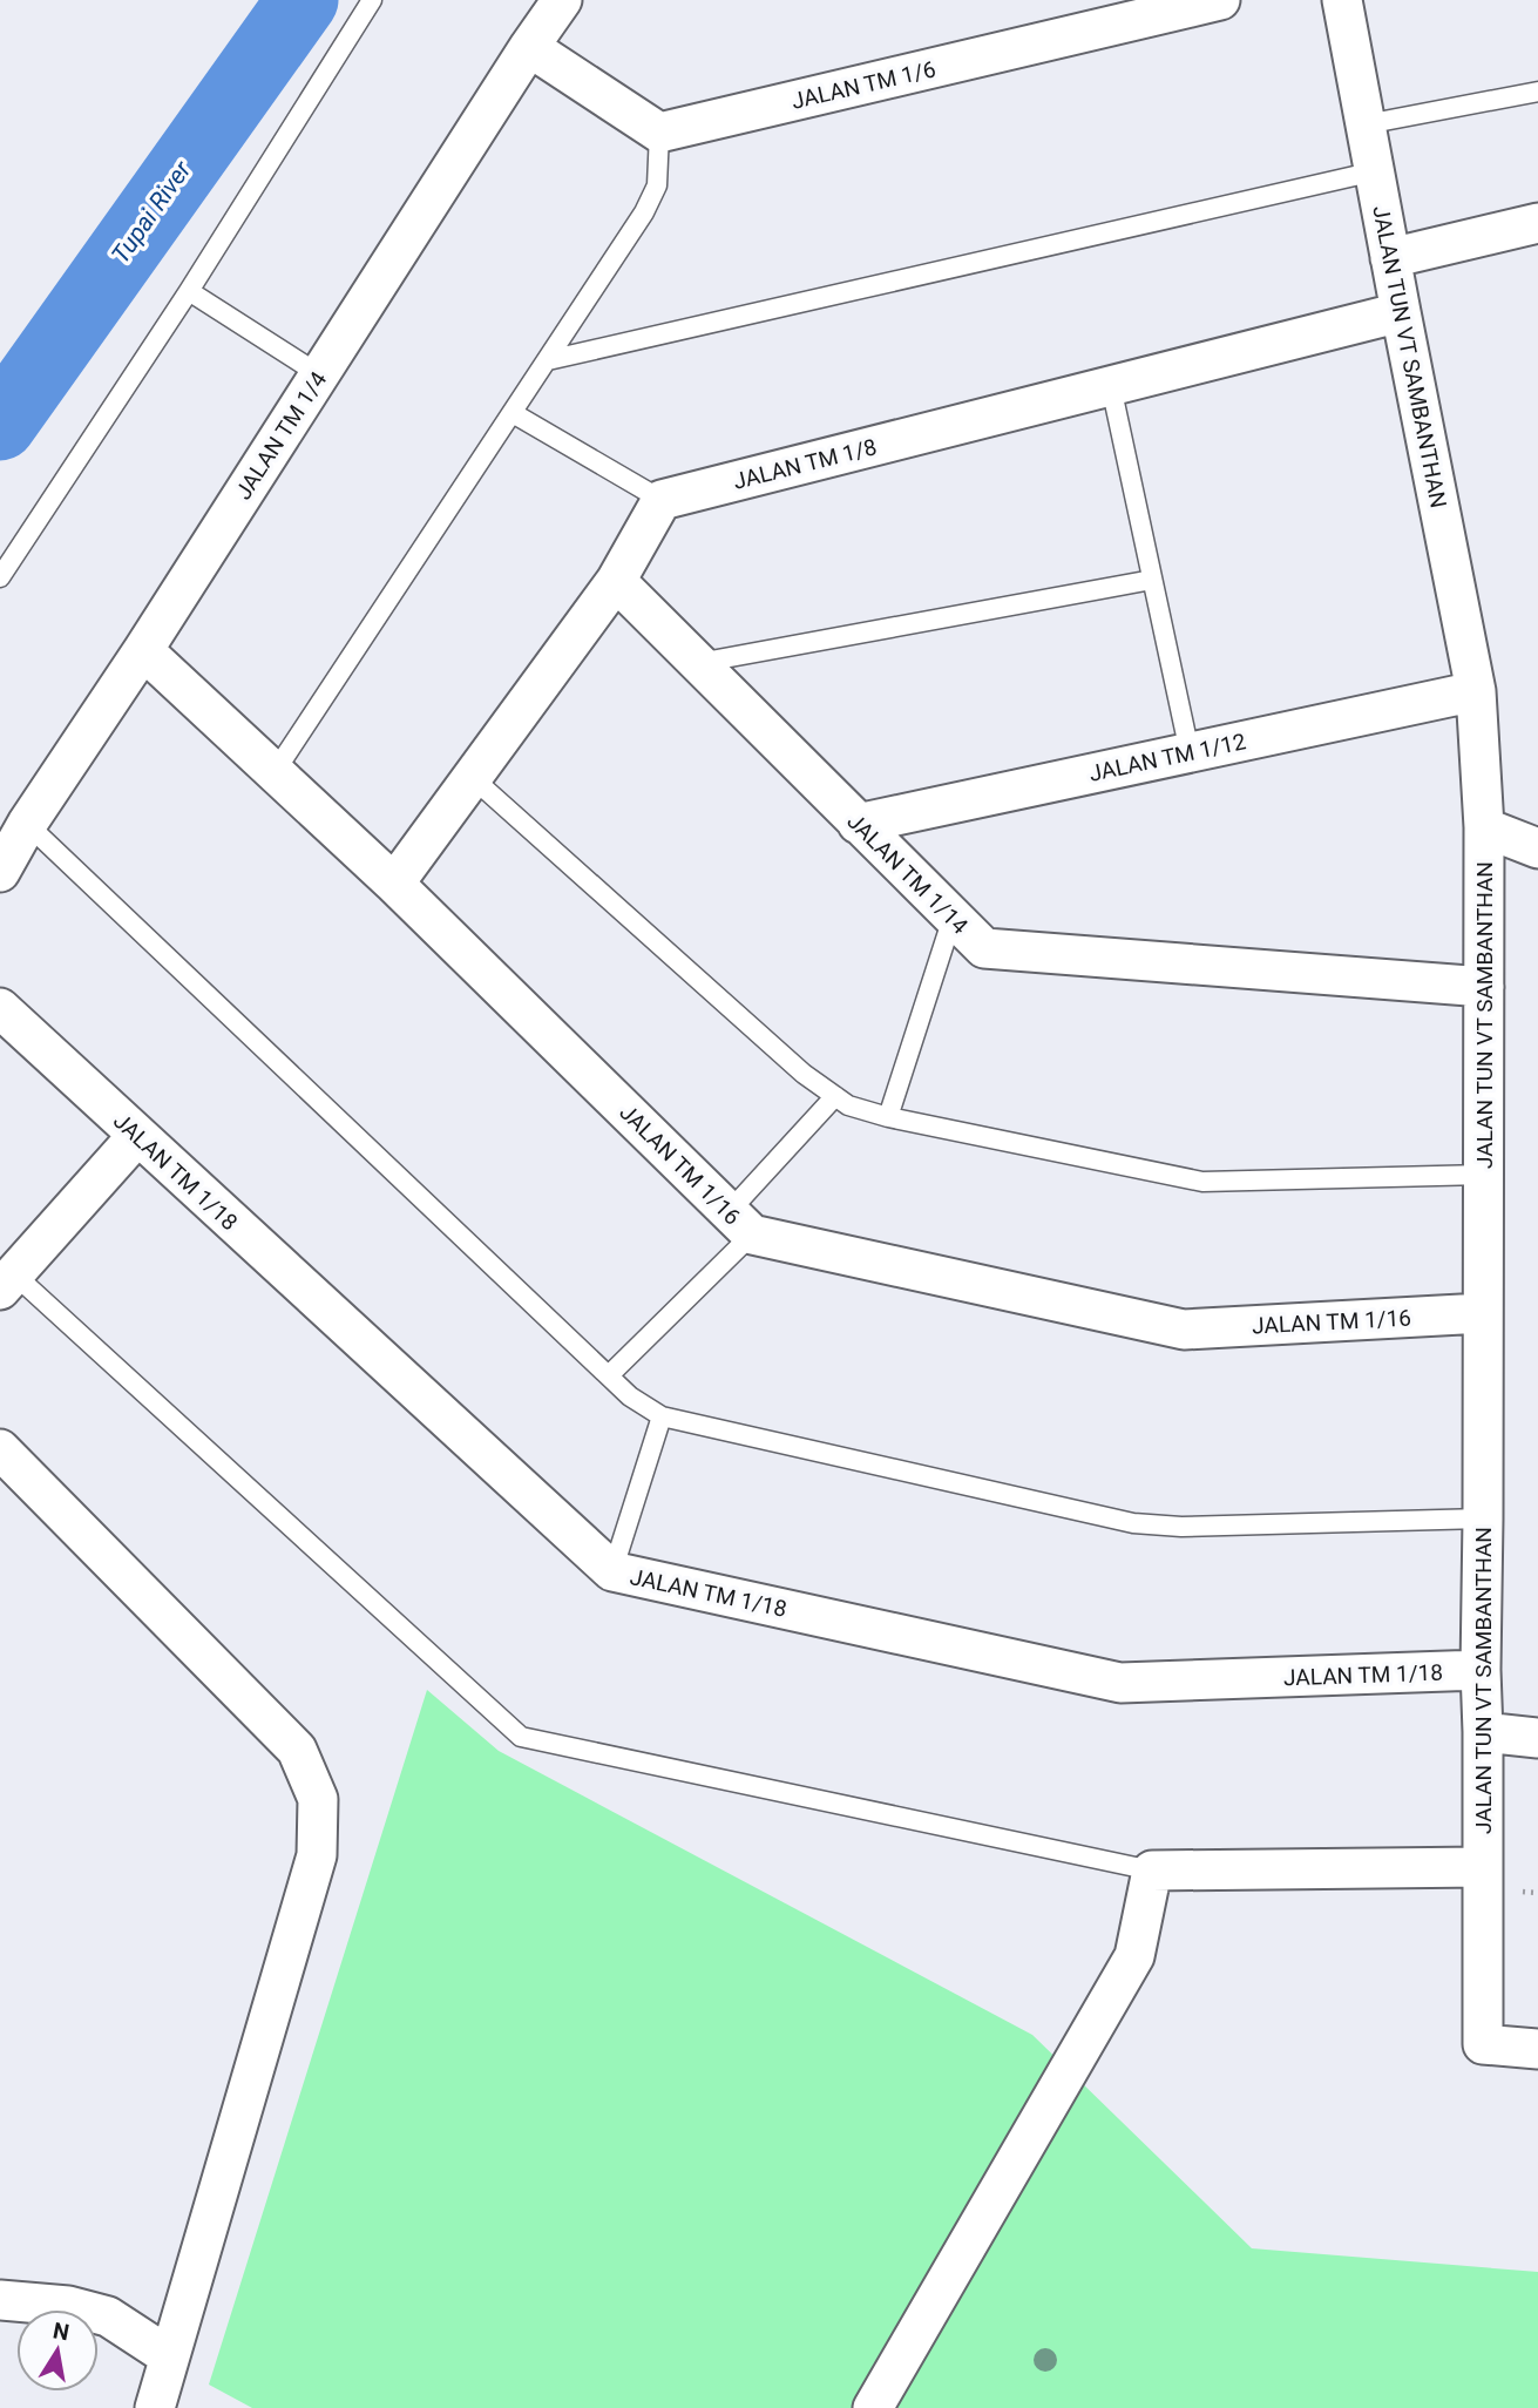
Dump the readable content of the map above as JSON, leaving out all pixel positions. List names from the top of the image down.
{
  "streets": {
    "street": [
      "JALAN TM 1/6",
      "JALAN TUN VT SAMBANTHAN",
      "JALAN TM 1/4",
      "JALAN TM 1/8",
      "JALAN TM 1/12",
      "JALAN TM 1/14",
      "JALAN TM 1/16",
      "JALAN TM 1/18"
    ]
  },
  "crossings": [
    ["JALAN TUN VT SAMBANTHAN", "JALAN TM 1/8"],
    ["JALAN TUN VT SAMBANTHAN", "JALAN TM 1/12"],
    ["JALAN TUN VT SAMBANTHAN", "JALAN TM 1/14"],
    ["JALAN TUN VT SAMBANTHAN", "JALAN TM 1/16"],
    ["JALAN TUN VT SAMBANTHAN", "JALAN TM 1/18"],
    ["JALAN TM 1/4", "JALAN TM 1/16"],
    ["JALAN TM 1/12", "JALAN TM 1/14"]
  ],
  "water": ["Tupai River"],
  "north": "top"
}
